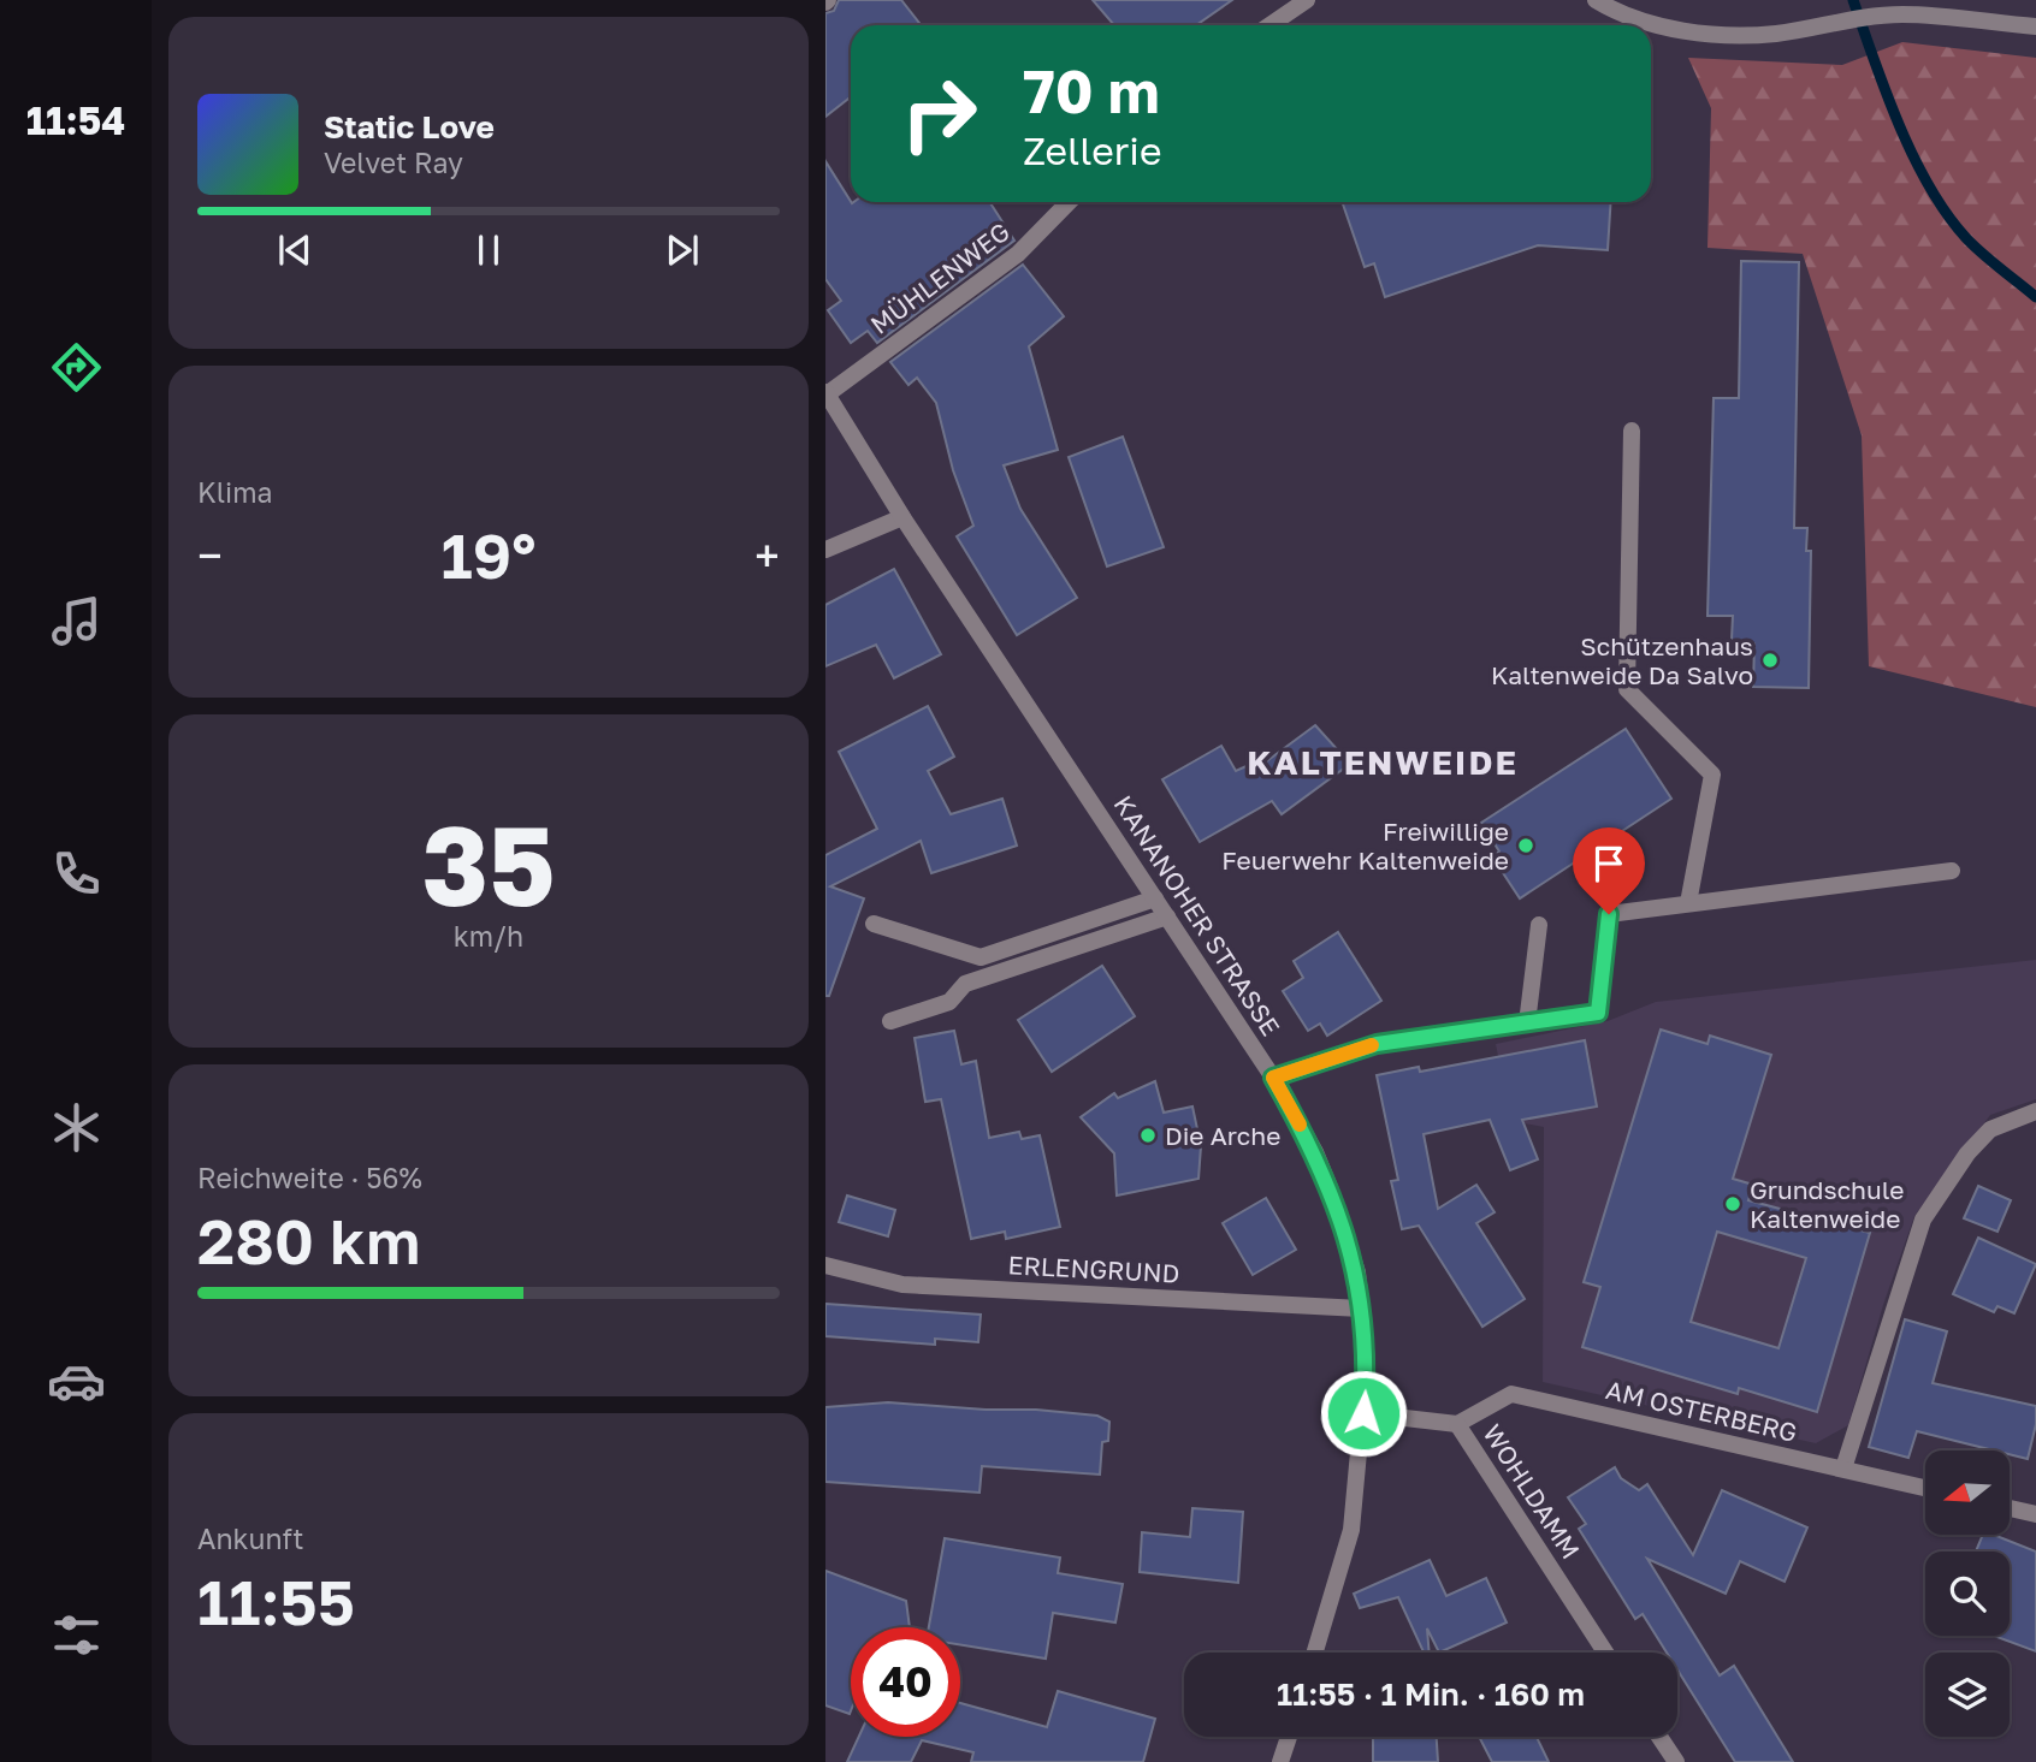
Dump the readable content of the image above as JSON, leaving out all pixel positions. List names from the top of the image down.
{
  "streets": {
    "street": [
      "MÜHLENWEG",
      "KANANOHER STRASSE",
      "ERLENGRUND",
      "AM OSTERBERG",
      "WOHLDAMM"
    ]
  },
  "crossings": [
    ["MÜHLENWEG", "KANANOHER STRASSE"],
    ["KANANOHER STRASSE", "ERLENGRUND"],
    ["KANANOHER STRASSE", "WOHLDAMM"],
    ["AM OSTERBERG", "WOHLDAMM"]
  ],
  "districts": ["KALTENWEIDE"],
  "places": [
    "Schützenhaus Kaltenweide Da Salvo",
    "Freiwillige Feuerwehr Kaltenweide",
    "Die Arche",
    "Grundschule Kaltenweide"
  ],
  "north": "left",
  "page": {
    "tabs": "11:54",
    "turn": ["70 m", "Zellerie"],
    "song": ["Static Love", "Velvet Ray"],
    "tile": [
      "Klima",
      ["35", "km/h"],
      ["Reichweite · 56%", "280 km"],
      ["Ankunft", "11:55"]
    ],
    "heat": ["−", "19°", "+"],
    "limit": "40",
    "trip": "11:55 · 1 Min. · 160 m"
  }
}
